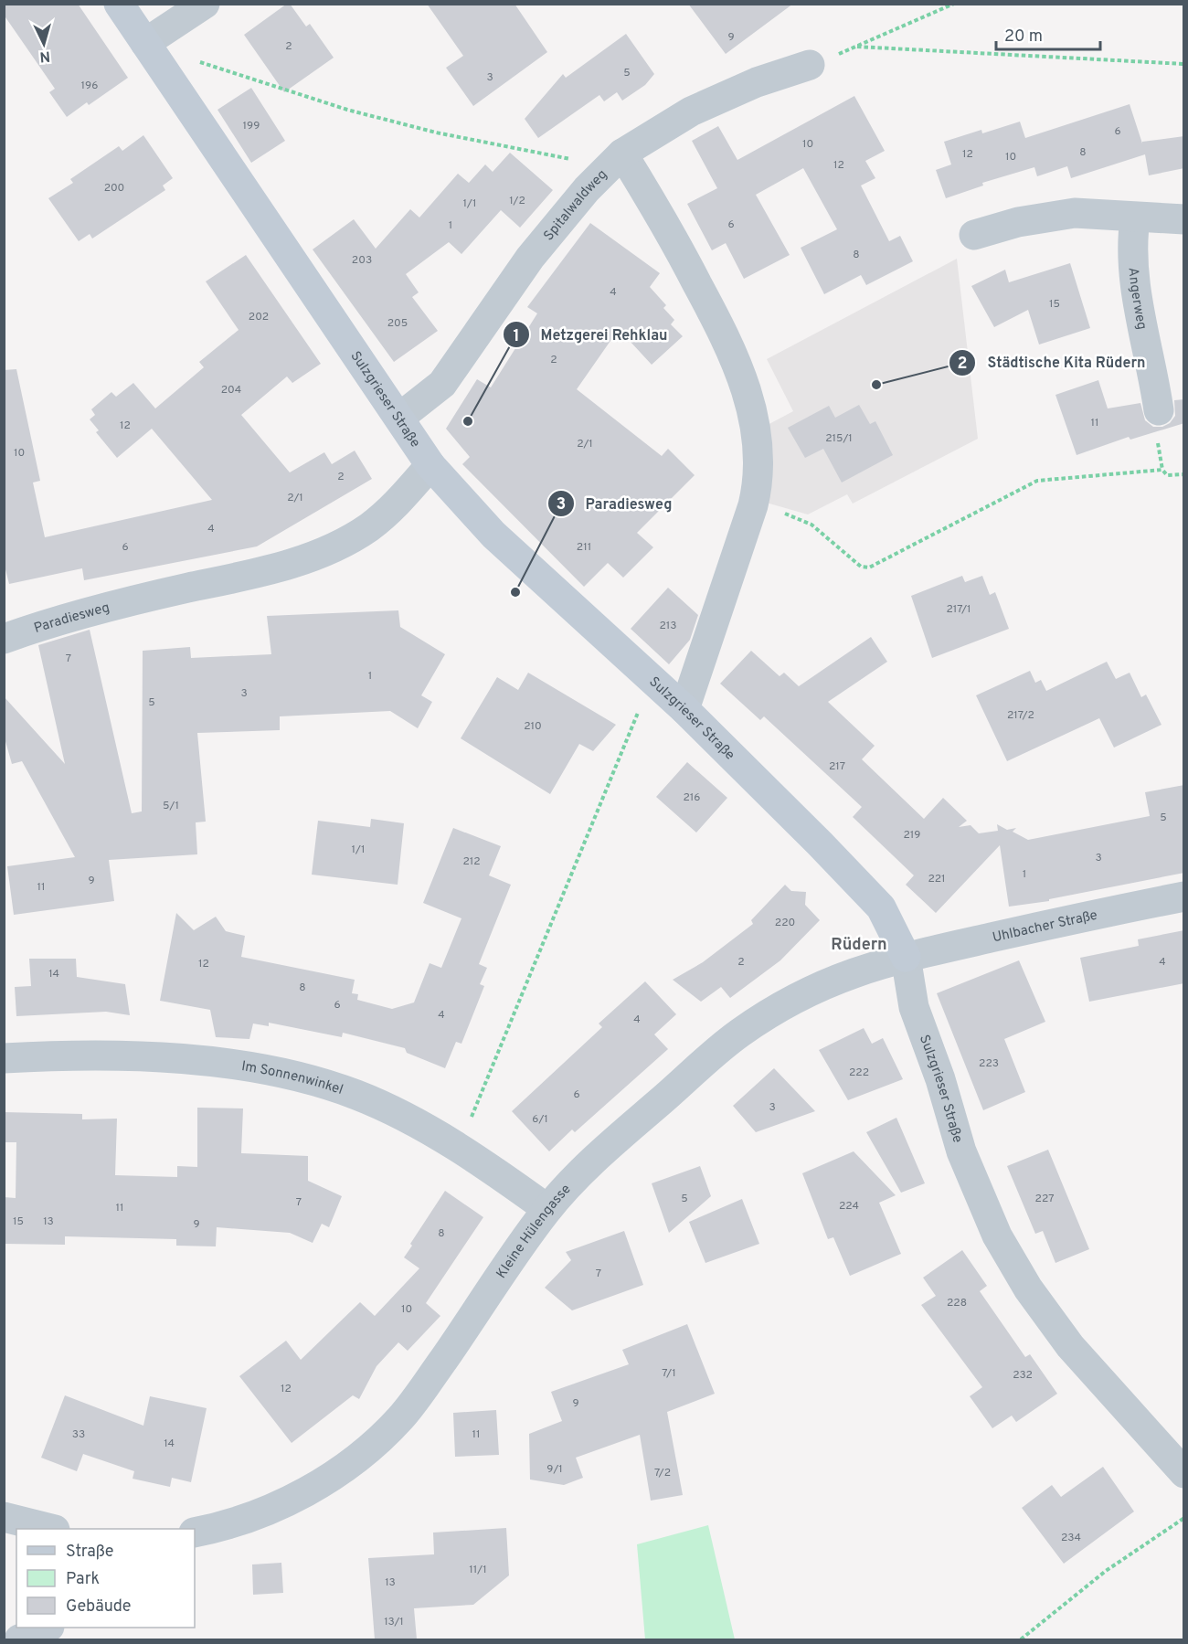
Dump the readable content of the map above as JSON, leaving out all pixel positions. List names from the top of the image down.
{
  "streets": {
    "street": [
      "Spitalwaldweg",
      "Angerweg",
      "Sulzgrieser Straße",
      "Paradiesweg",
      "Uhlbacher Straße",
      "Im Sonnenwinkel",
      "Kleine Hülengasse"
    ]
  },
  "crossings": [
    ["Spitalwaldweg", "Sulzgrieser Straße"],
    ["Sulzgrieser Straße", "Paradiesweg"],
    ["Sulzgrieser Straße", "Uhlbacher Straße"],
    ["Sulzgrieser Straße", "Kleine Hülengasse"],
    ["Uhlbacher Straße", "Kleine Hülengasse"],
    ["Im Sonnenwinkel", "Kleine Hülengasse"]
  ],
  "districts": ["Rüdern"],
  "places": ["Städtische Kita Rüdern", "Metzgerei Rehklau", "Paradiesweg"],
  "house_numbers": [
    "9",
    "2",
    "5",
    "3",
    "196",
    "199",
    "6",
    "10",
    "8",
    "12",
    "10",
    "12",
    "200",
    "1/2",
    "1/1",
    "6",
    "1",
    "8",
    "203",
    "4",
    "15",
    "202",
    "205",
    "2",
    "204",
    "11",
    "12",
    "215/1",
    "2/1",
    "10",
    "2",
    "2/1",
    "4",
    "6",
    "211",
    "217/1",
    "213",
    "7",
    "1",
    "3",
    "5",
    "217/2",
    "210",
    "217",
    "216",
    "5/1",
    "5",
    "219",
    "1/1",
    "3",
    "212",
    "1",
    "221",
    "9",
    "11",
    "220",
    "2",
    "4",
    "12",
    "14",
    "8",
    "6",
    "4",
    "4",
    "223",
    "222",
    "6",
    "3",
    "6/1",
    "5",
    "227",
    "7",
    "224",
    "11",
    "15",
    "13",
    "9",
    "8",
    "7",
    "228",
    "10",
    "7/1",
    "232",
    "12",
    "9",
    "33",
    "11",
    "14",
    "9/1",
    "7/2",
    "234",
    "11/1",
    "13",
    "13/1"
  ],
  "legend": ["Straße", "Park", "Gebäude"],
  "scale_bar": "20 m",
  "north": "bottom"
}
